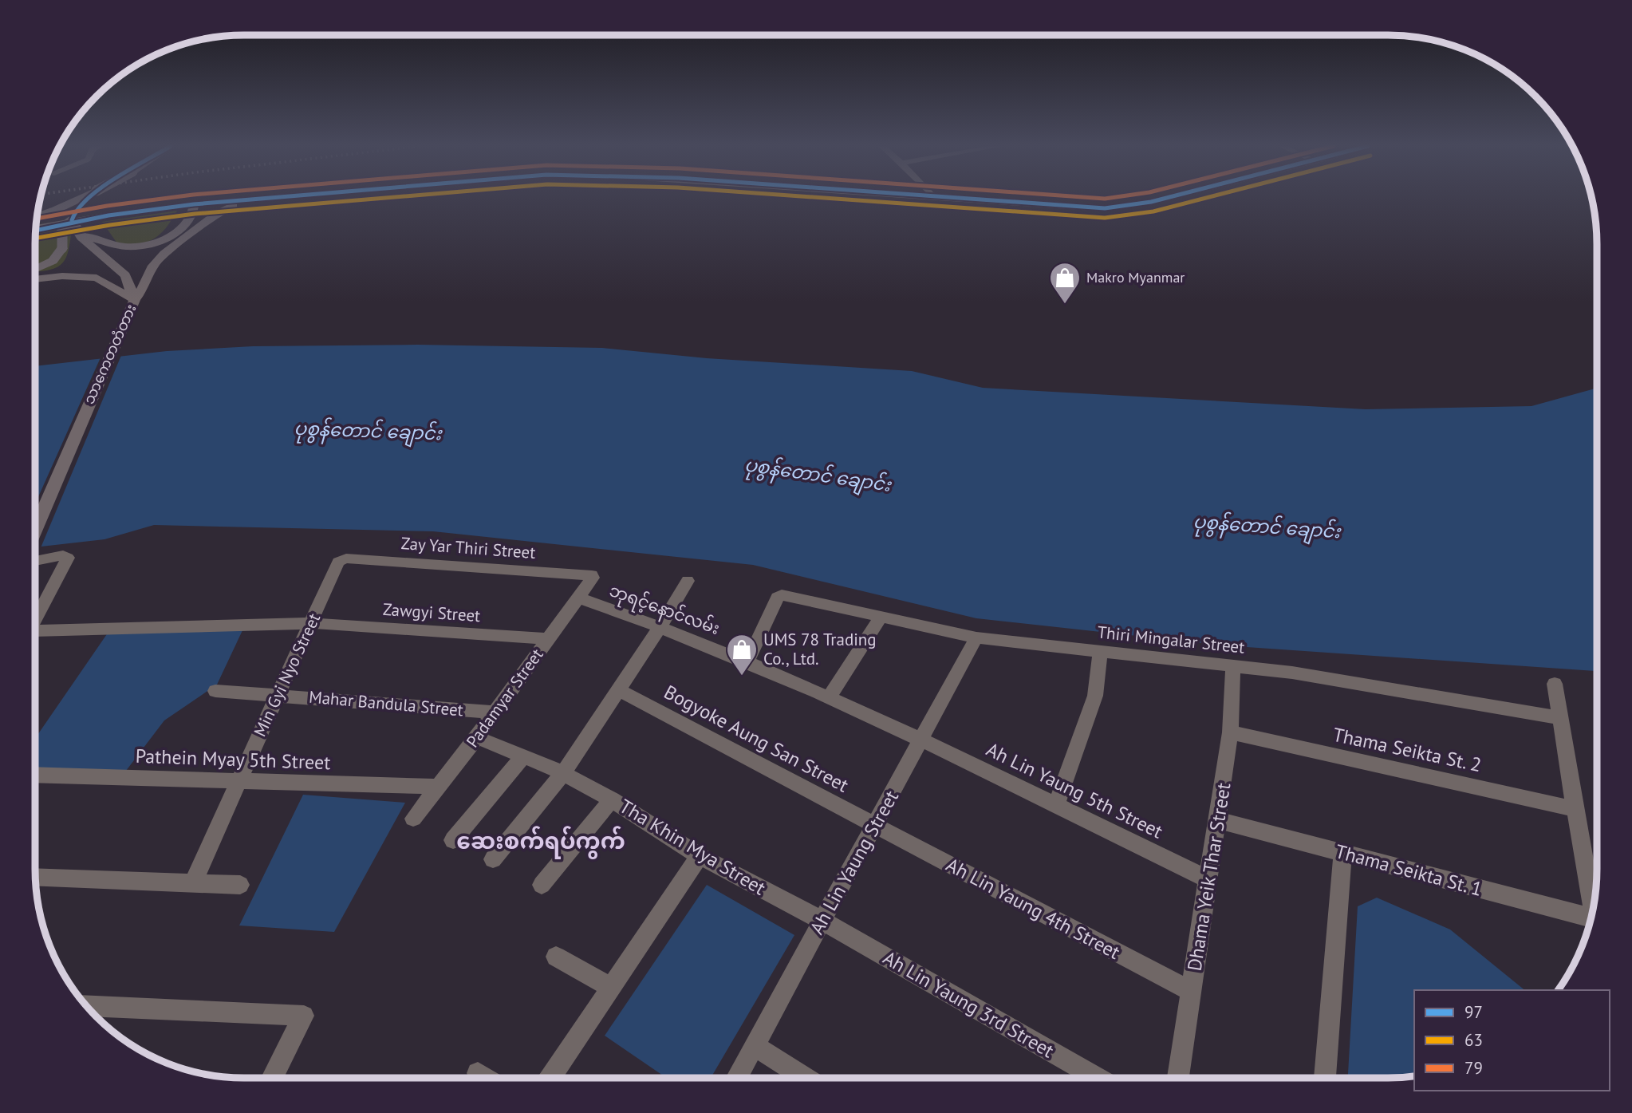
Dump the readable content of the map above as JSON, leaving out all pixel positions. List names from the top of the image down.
{
  "streets": {
    "main road": ["သာကေတတံတား"],
    "street": [
      "Zay Yar Thiri Street",
      "ဘုရင့်နောင်လမ်း",
      "Zawgyi Street",
      "Thiri Mingalar Street",
      "Min Gyi Nyo Street",
      "Padamyar Street",
      "Mahar Bandula Street",
      "Bogyoke Aung San Street",
      "Thama Seikta St. 2",
      "Pathein Myay 5th Street",
      "Ah Lin Yaung 5th Street",
      "Tha Khin Mya Street",
      "Ah Lin Yaung Street",
      "Thama Seikta St. 1",
      "Dhama Yeik Thar Street",
      "Ah Lin Yaung 4th Street",
      "Ah Lin Yaung 3rd Street"
    ]
  },
  "crossings": [
    ["Zay Yar Thiri Street", "Min Gyi Nyo Street"],
    ["Zay Yar Thiri Street", "Padamyar Street"],
    ["ဘုရင့်နောင်လမ်း", "Thiri Mingalar Street"],
    ["ဘုရင့်နောင်လမ်း", "Padamyar Street"],
    ["ဘုရင့်နောင်လမ်း", "Ah Lin Yaung 5th Street"],
    ["ဘုရင့်နောင်လမ်း", "Ah Lin Yaung Street"],
    ["Zawgyi Street", "Min Gyi Nyo Street"],
    ["Zawgyi Street", "Padamyar Street"],
    ["Thiri Mingalar Street", "Ah Lin Yaung Street"],
    ["Thiri Mingalar Street", "Dhama Yeik Thar Street"],
    ["Min Gyi Nyo Street", "Mahar Bandula Street"],
    ["Min Gyi Nyo Street", "Pathein Myay 5th Street"],
    ["Padamyar Street", "Mahar Bandula Street"],
    ["Padamyar Street", "Pathein Myay 5th Street"],
    ["Padamyar Street", "Tha Khin Mya Street"],
    ["Bogyoke Aung San Street", "Ah Lin Yaung Street"],
    ["Bogyoke Aung San Street", "Ah Lin Yaung 4th Street"],
    ["Thama Seikta St. 2", "Dhama Yeik Thar Street"],
    ["Ah Lin Yaung 5th Street", "Ah Lin Yaung Street"],
    ["Ah Lin Yaung 5th Street", "Dhama Yeik Thar Street"],
    ["Tha Khin Mya Street", "Ah Lin Yaung Street"],
    ["Tha Khin Mya Street", "Ah Lin Yaung 3rd Street"],
    ["Ah Lin Yaung Street", "Ah Lin Yaung 4th Street"],
    ["Ah Lin Yaung Street", "Ah Lin Yaung 3rd Street"],
    ["Thama Seikta St. 1", "Dhama Yeik Thar Street"],
    ["Dhama Yeik Thar Street", "Ah Lin Yaung 4th Street"]
  ],
  "districts": ["ဆေးစက်ရပ်ကွက်"],
  "water": ["ပုစွန်တောင် ချောင်း"],
  "places": {
    "shop": ["Makro Myanmar", "UMS 78 Trading Co., Ltd."]
  },
  "lines": ["transit line 97", "transit line 63", "transit line 79"],
  "legend": ["97", "63", "79"]
}
